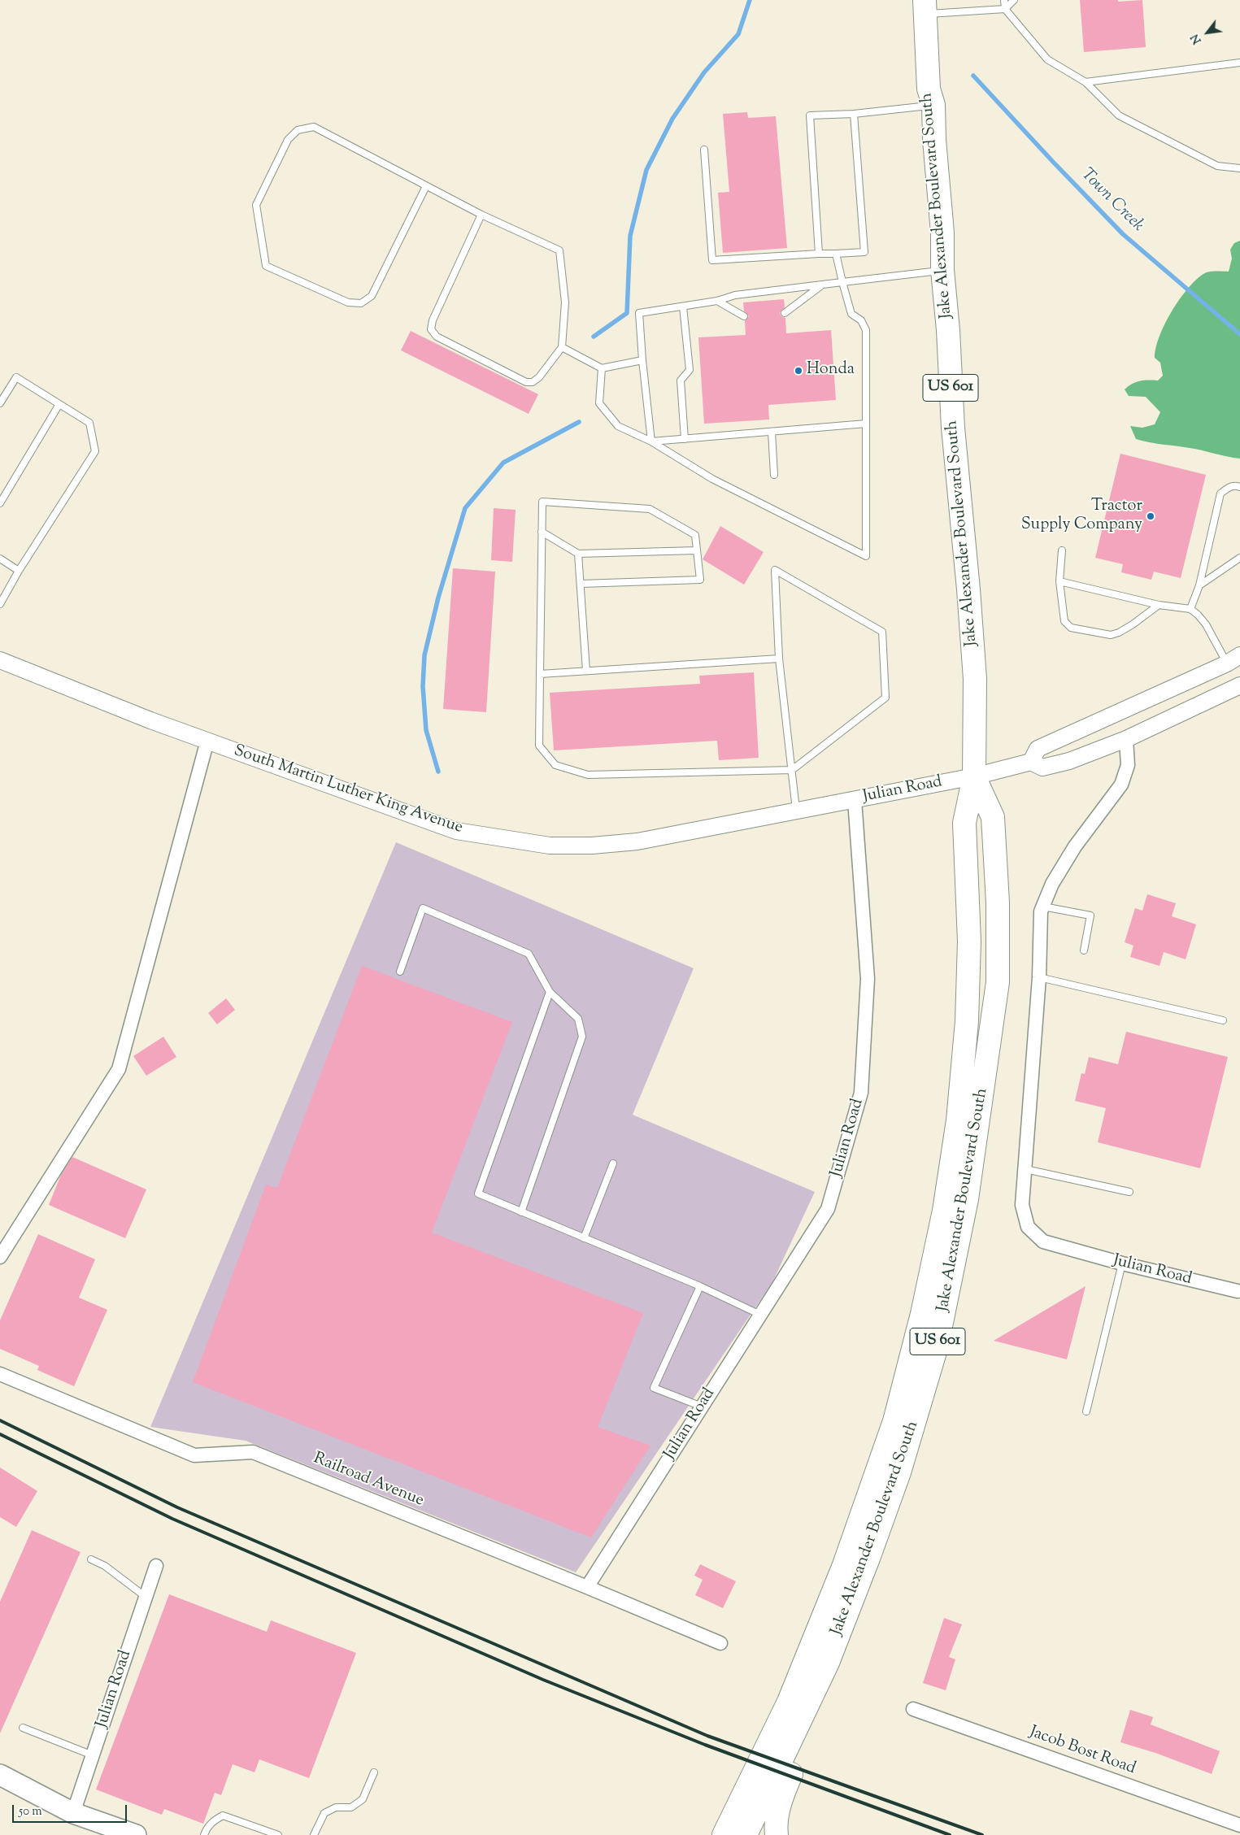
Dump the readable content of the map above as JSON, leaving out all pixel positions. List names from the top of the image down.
{
  "streets": {
    "highway": ["Jake Alexander Boulevard South", "US 601"],
    "street": [
      "South Martin Luther King Avenue",
      "Julian Road",
      "Railroad Avenue",
      "Jacob Bost Road"
    ]
  },
  "crossings": [
    ["Jake Alexander Boulevard South", "Julian Road"],
    ["South Martin Luther King Avenue", "Julian Road"],
    ["Julian Road", "Railroad Avenue"]
  ],
  "water": ["Town Creek"],
  "places": ["Honda", "Tractor Supply Company"],
  "scale_bar": "50 m",
  "north": "bottom left"
}
